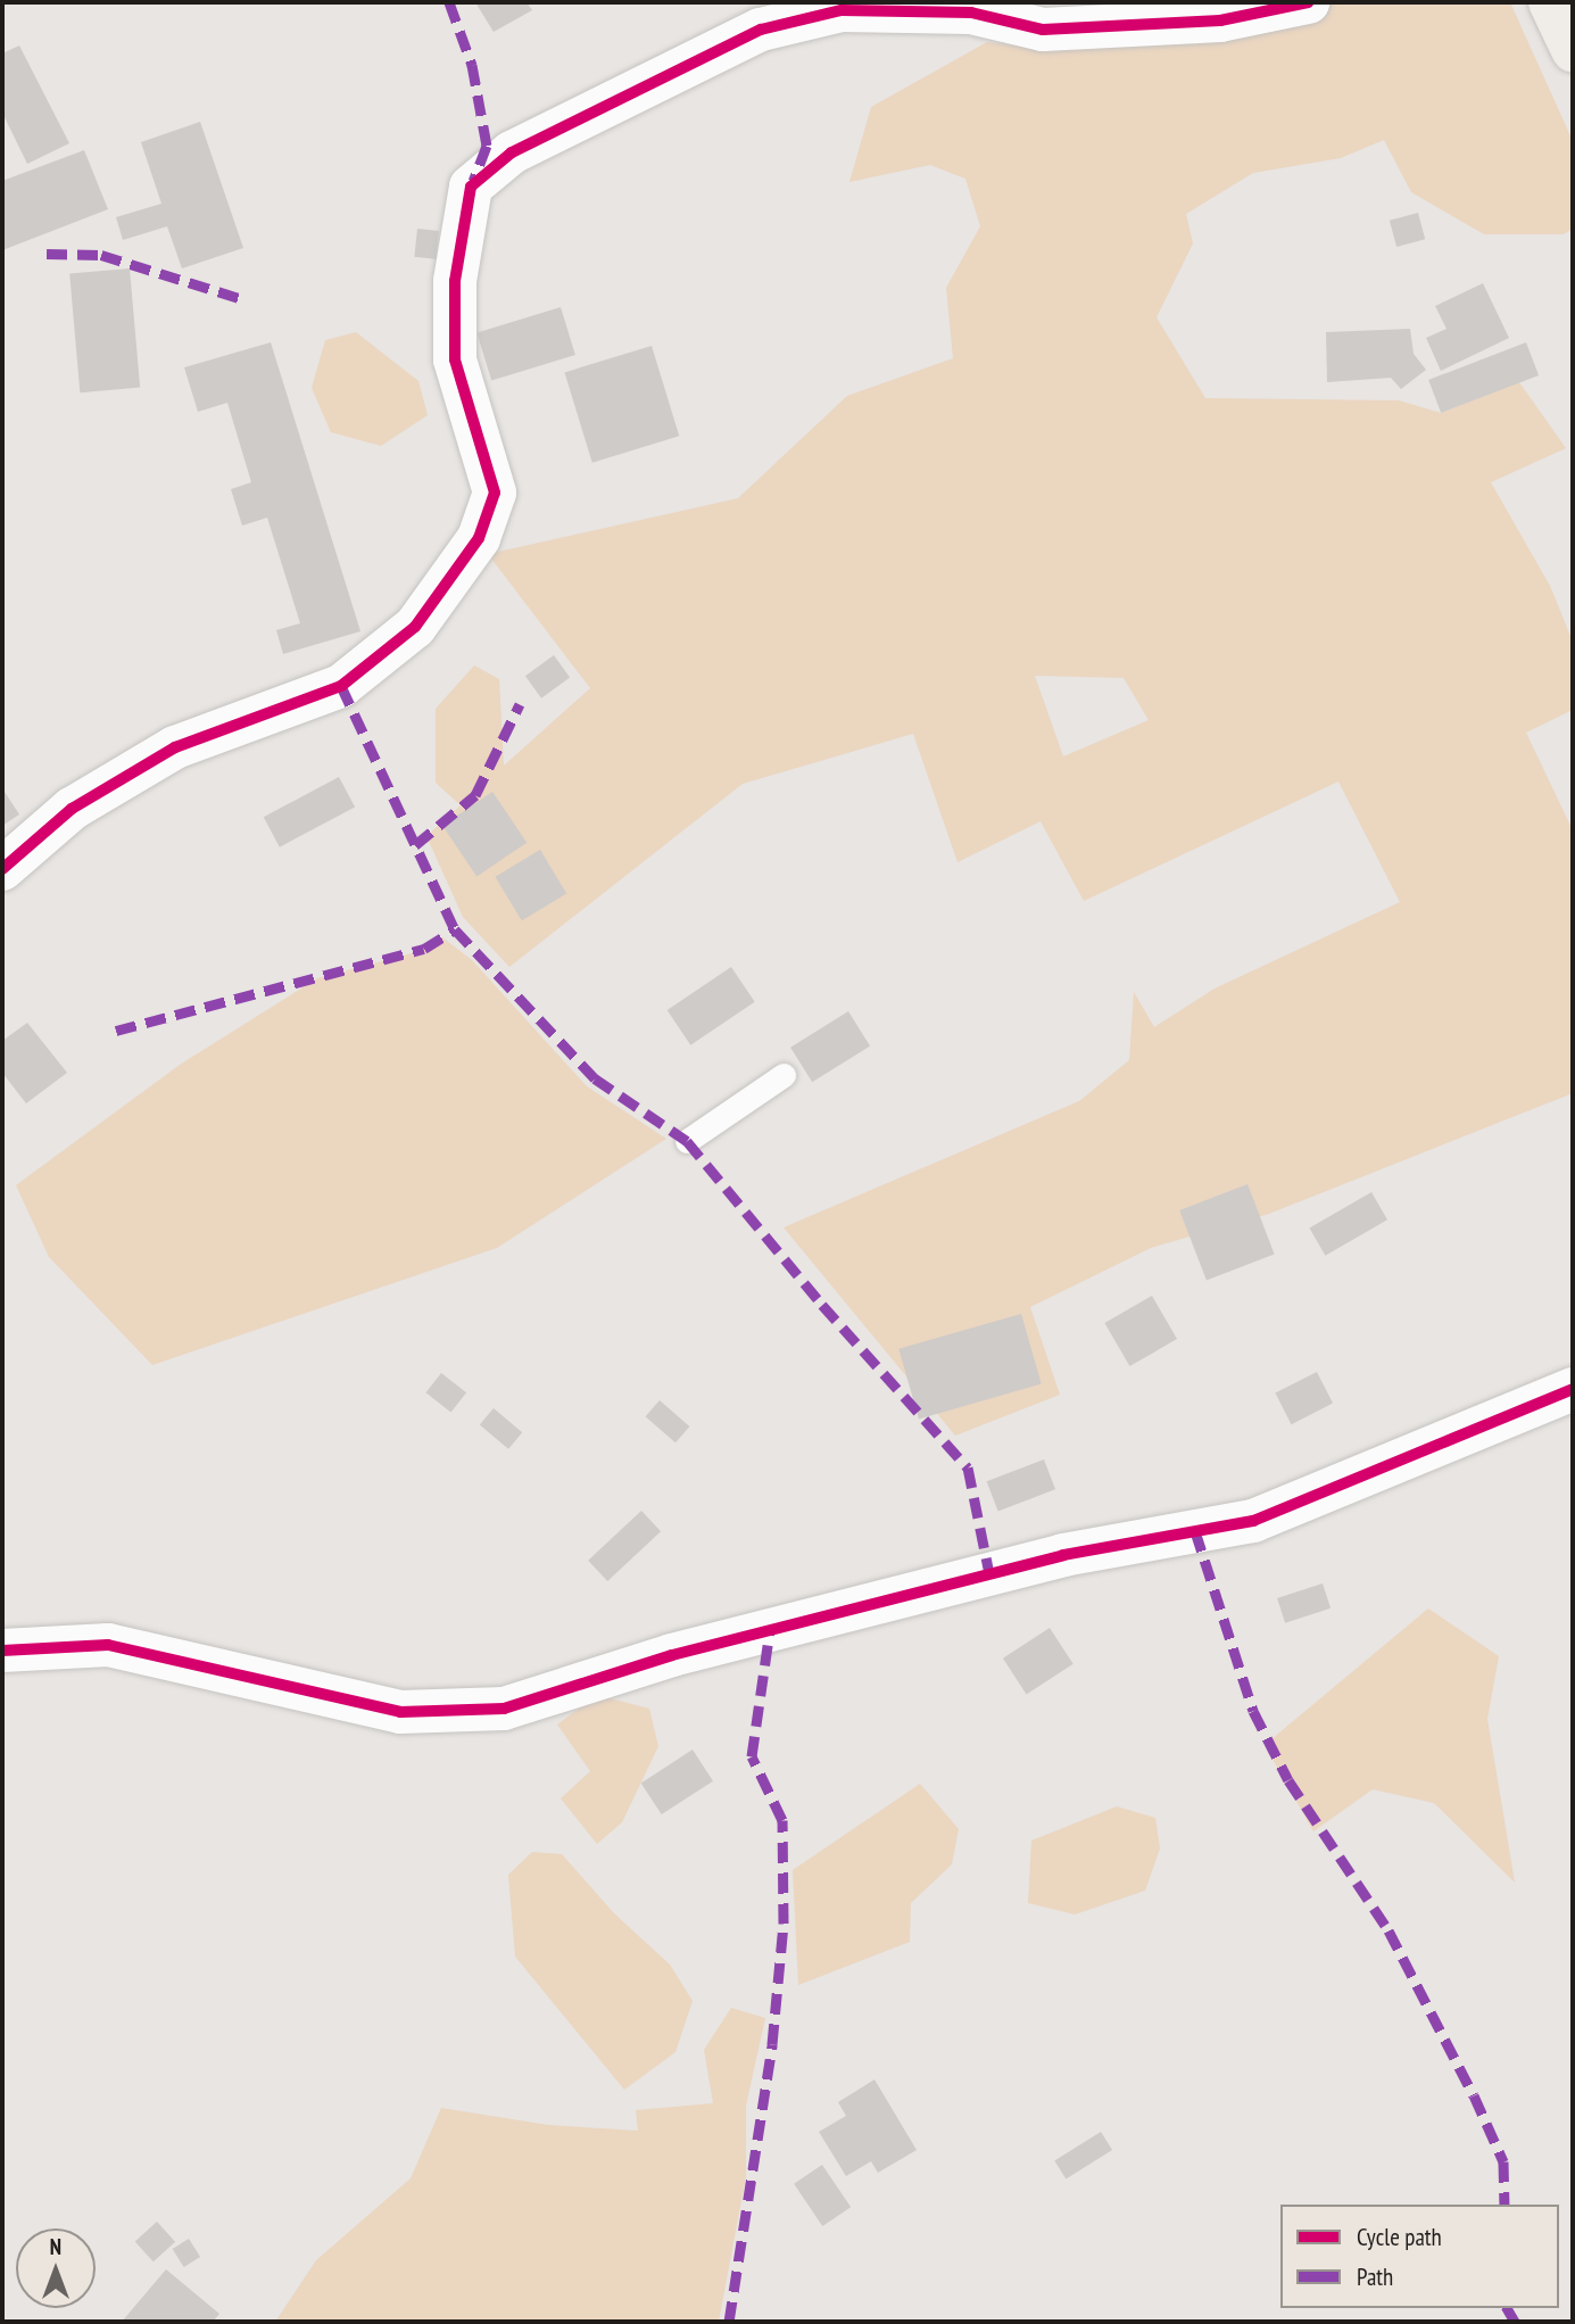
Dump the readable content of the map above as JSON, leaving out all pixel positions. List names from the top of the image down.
{
  "legend": ["Cycle path", "Path"],
  "north": "top"
}
